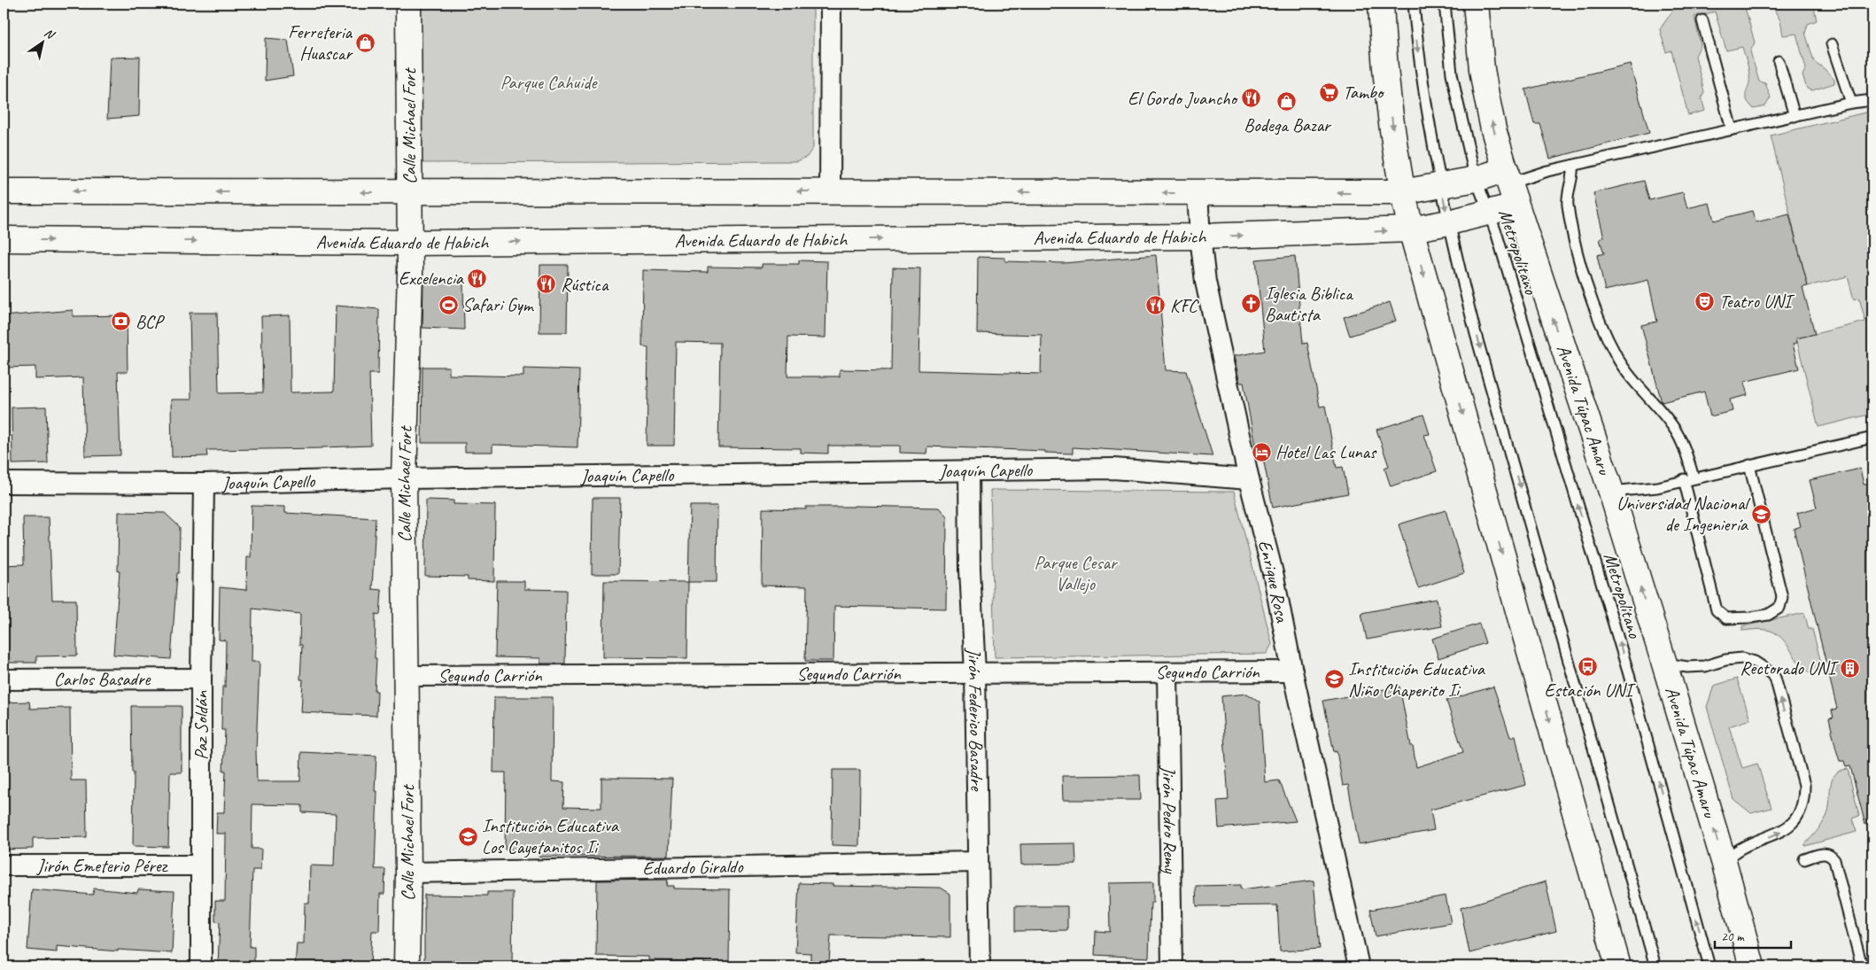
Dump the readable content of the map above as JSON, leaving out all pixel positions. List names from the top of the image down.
{
  "streets": {
    "main road": ["Calle Michael Fort", "Avenida Eduardo de Habich", "Avenida Túpac Amaru"],
    "street": [
      "Joaquín Capello",
      "Enrique Rosa",
      "Segundo Carrión",
      "Carlos Basadre",
      "Jirón Federico Basadre",
      "Paz Soldán",
      "Jirón Pedro Remy",
      "Jirón Emeterio Pérez",
      "Eduardo Giraldo"
    ],
    "lane": ["Metropolitano"]
  },
  "crossings": [
    ["Calle Michael Fort", "Avenida Eduardo de Habich"],
    ["Calle Michael Fort", "Joaquín Capello"],
    ["Calle Michael Fort", "Segundo Carrión"],
    ["Calle Michael Fort", "Eduardo Giraldo"],
    ["Avenida Eduardo de Habich", "Metropolitano"],
    ["Avenida Eduardo de Habich", "Avenida Túpac Amaru"],
    ["Avenida Eduardo de Habich", "Enrique Rosa"],
    ["Joaquín Capello", "Enrique Rosa"],
    ["Joaquín Capello", "Jirón Federico Basadre"],
    ["Joaquín Capello", "Paz Soldán"],
    ["Enrique Rosa", "Segundo Carrión"],
    ["Segundo Carrión", "Jirón Federico Basadre"],
    ["Segundo Carrión", "Jirón Pedro Remy"],
    ["Carlos Basadre", "Paz Soldán"],
    ["Jirón Federico Basadre", "Eduardo Giraldo"],
    ["Paz Soldán", "Jirón Emeterio Pérez"]
  ],
  "parks": ["Parque Cahuide", "Parque Cesar Vallejo"],
  "places": {
    "shop": ["Ferreteria Huascar", "Bodega Bazar"],
    "supermarket": ["Tambo"],
    "restaurant": [
      "El Gordo Juancho",
      "Excelencia",
      "Rústica",
      "KFC"
    ],
    "theatre": ["Teatro UNI"],
    "church": ["Iglesia Biblica Bautista"],
    "sports": ["Safari Gym"],
    "bank": ["BCP"],
    "hotel": ["Hotel Las Lunas"],
    "school or university": ["Universidad Nacional de Ingeniería", "Institución Educativa Niño Chaperito Ii", "Institución Educativa Los Cayetanitos Ii"],
    "bus stop": ["Estación UNI"],
    "building": ["Rectorado UNI"]
  },
  "scale_bar": "20 m",
  "north": "top right"
}
